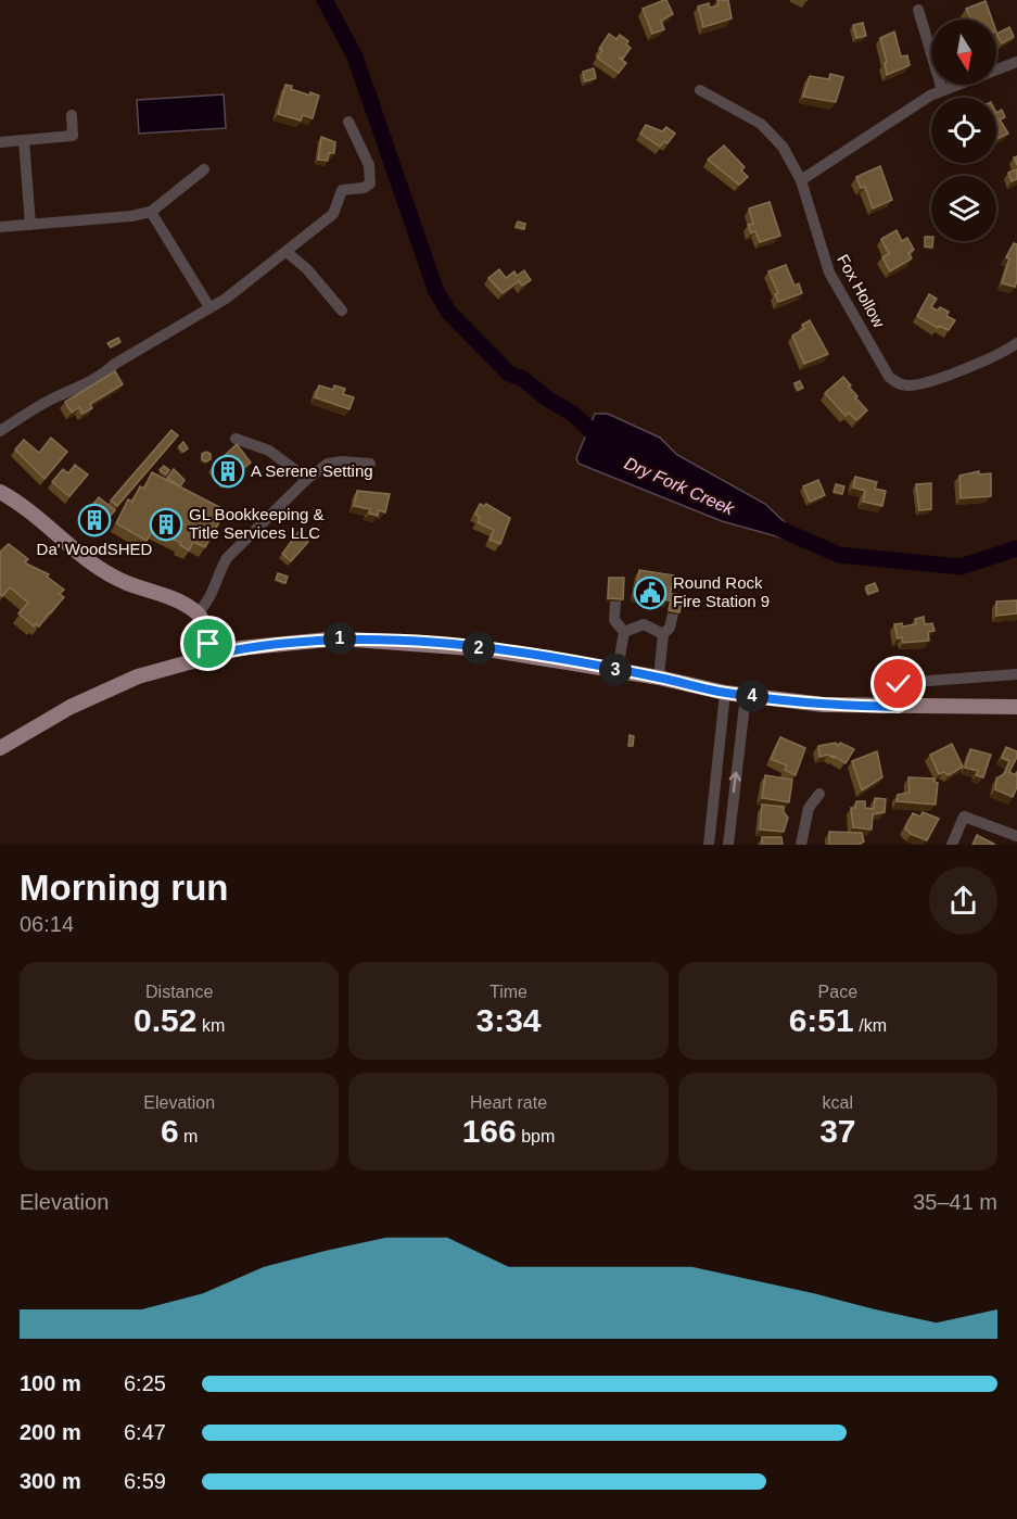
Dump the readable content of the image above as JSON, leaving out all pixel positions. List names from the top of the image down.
{
  "streets": {
    "street": ["Fox Hollow"]
  },
  "water": ["Dry Fork Creek"],
  "places": {
    "building": ["A Serene Setting", "Da' WoodSHED", "GL Bookkeeping & Title Services LLC"],
    "public building": ["Round Rock Fire Station 9"]
  },
  "north": "bottom",
  "page": {
    "pins": [
      "1",
      "2",
      "3",
      "4"
    ],
    "heading": ["Morning run", "06:14"],
    "stats": [
      ["Distance", "0.52 km"],
      ["Time", "3:34"],
      ["Pace", "6:51 /km"],
      ["Elevation", "6 m"],
      ["Heart rate", "166 bpm"],
      ["kcal", "37"]
    ],
    "chart": ["Elevation", "35–41 m"],
    "list": [
      {
        "name": "100 m",
        "note": "6:25"
      },
      {
        "name": "200 m",
        "note": "6:47"
      },
      {
        "name": "300 m",
        "note": "6:59"
      }
    ]
  }
}
